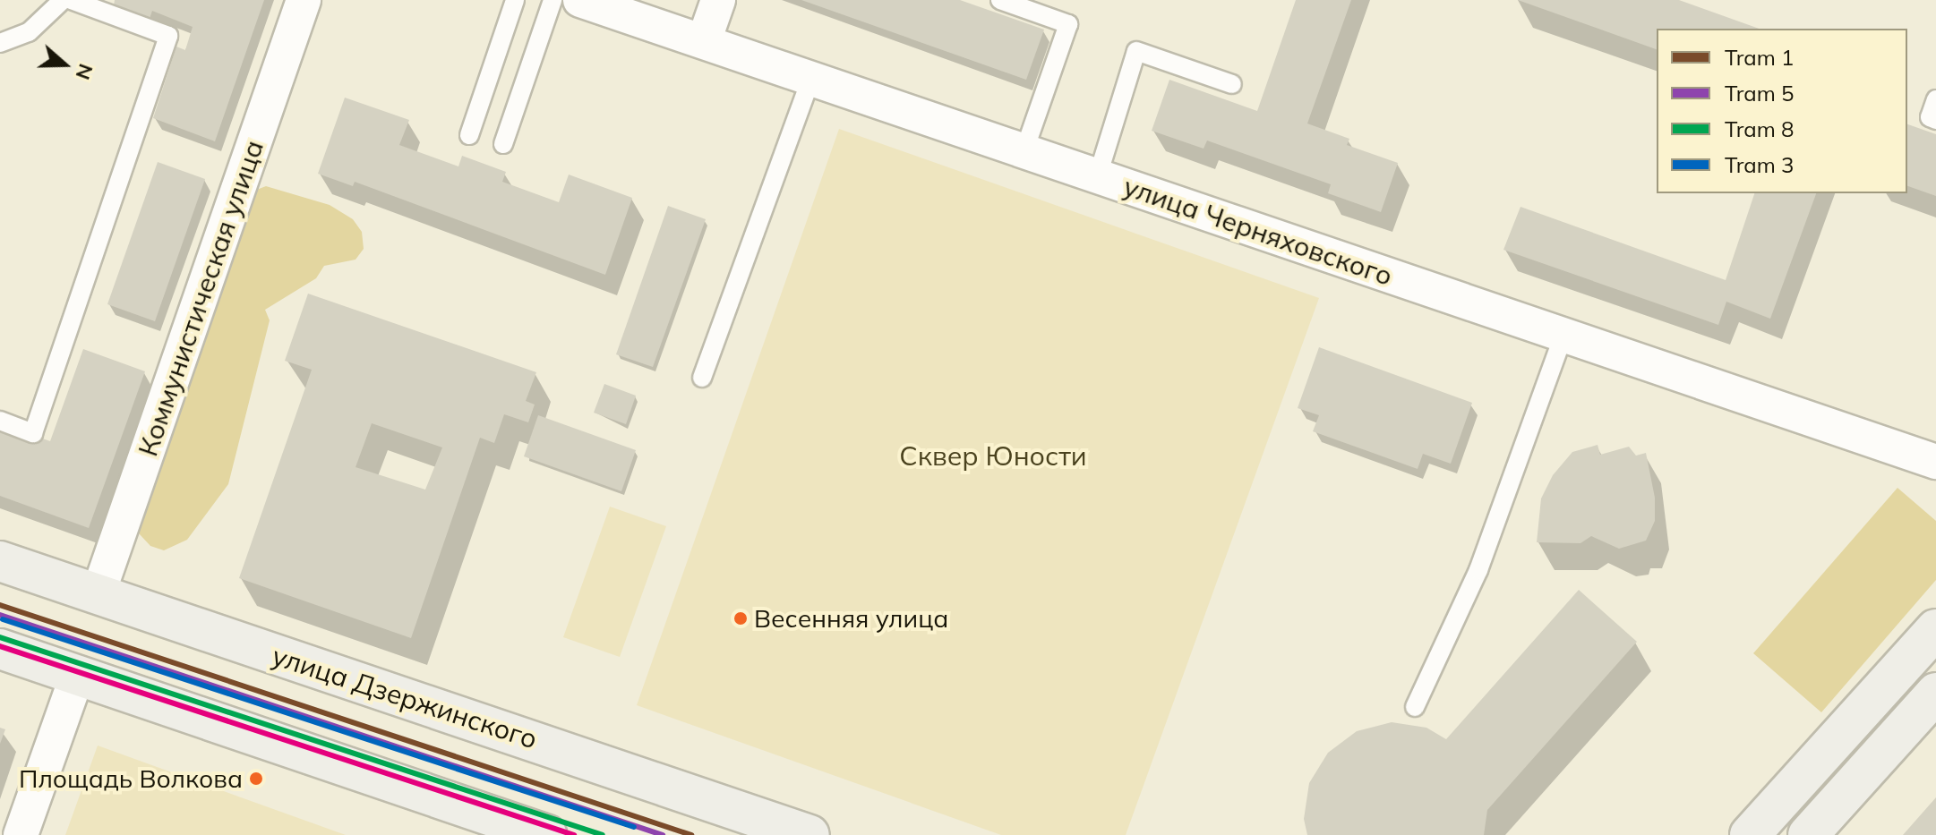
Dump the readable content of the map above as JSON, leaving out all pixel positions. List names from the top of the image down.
{
  "streets": {
    "street": ["улица Черняховского", "Коммунистическая улица", "улица Дзержинского"]
  },
  "crossings": [
    ["Коммунистическая улица", "улица Дзержинского"]
  ],
  "parks": ["Сквер Юности"],
  "places": ["Весенняя улица", "Площадь Волкова"],
  "lines": [
    "tram line 1",
    "tram line 5",
    "tram line 3",
    "tram line 8"
  ],
  "legend": [
    "Tram 1",
    "Tram 5",
    "Tram 8",
    "Tram 3"
  ],
  "north": "right"
}
